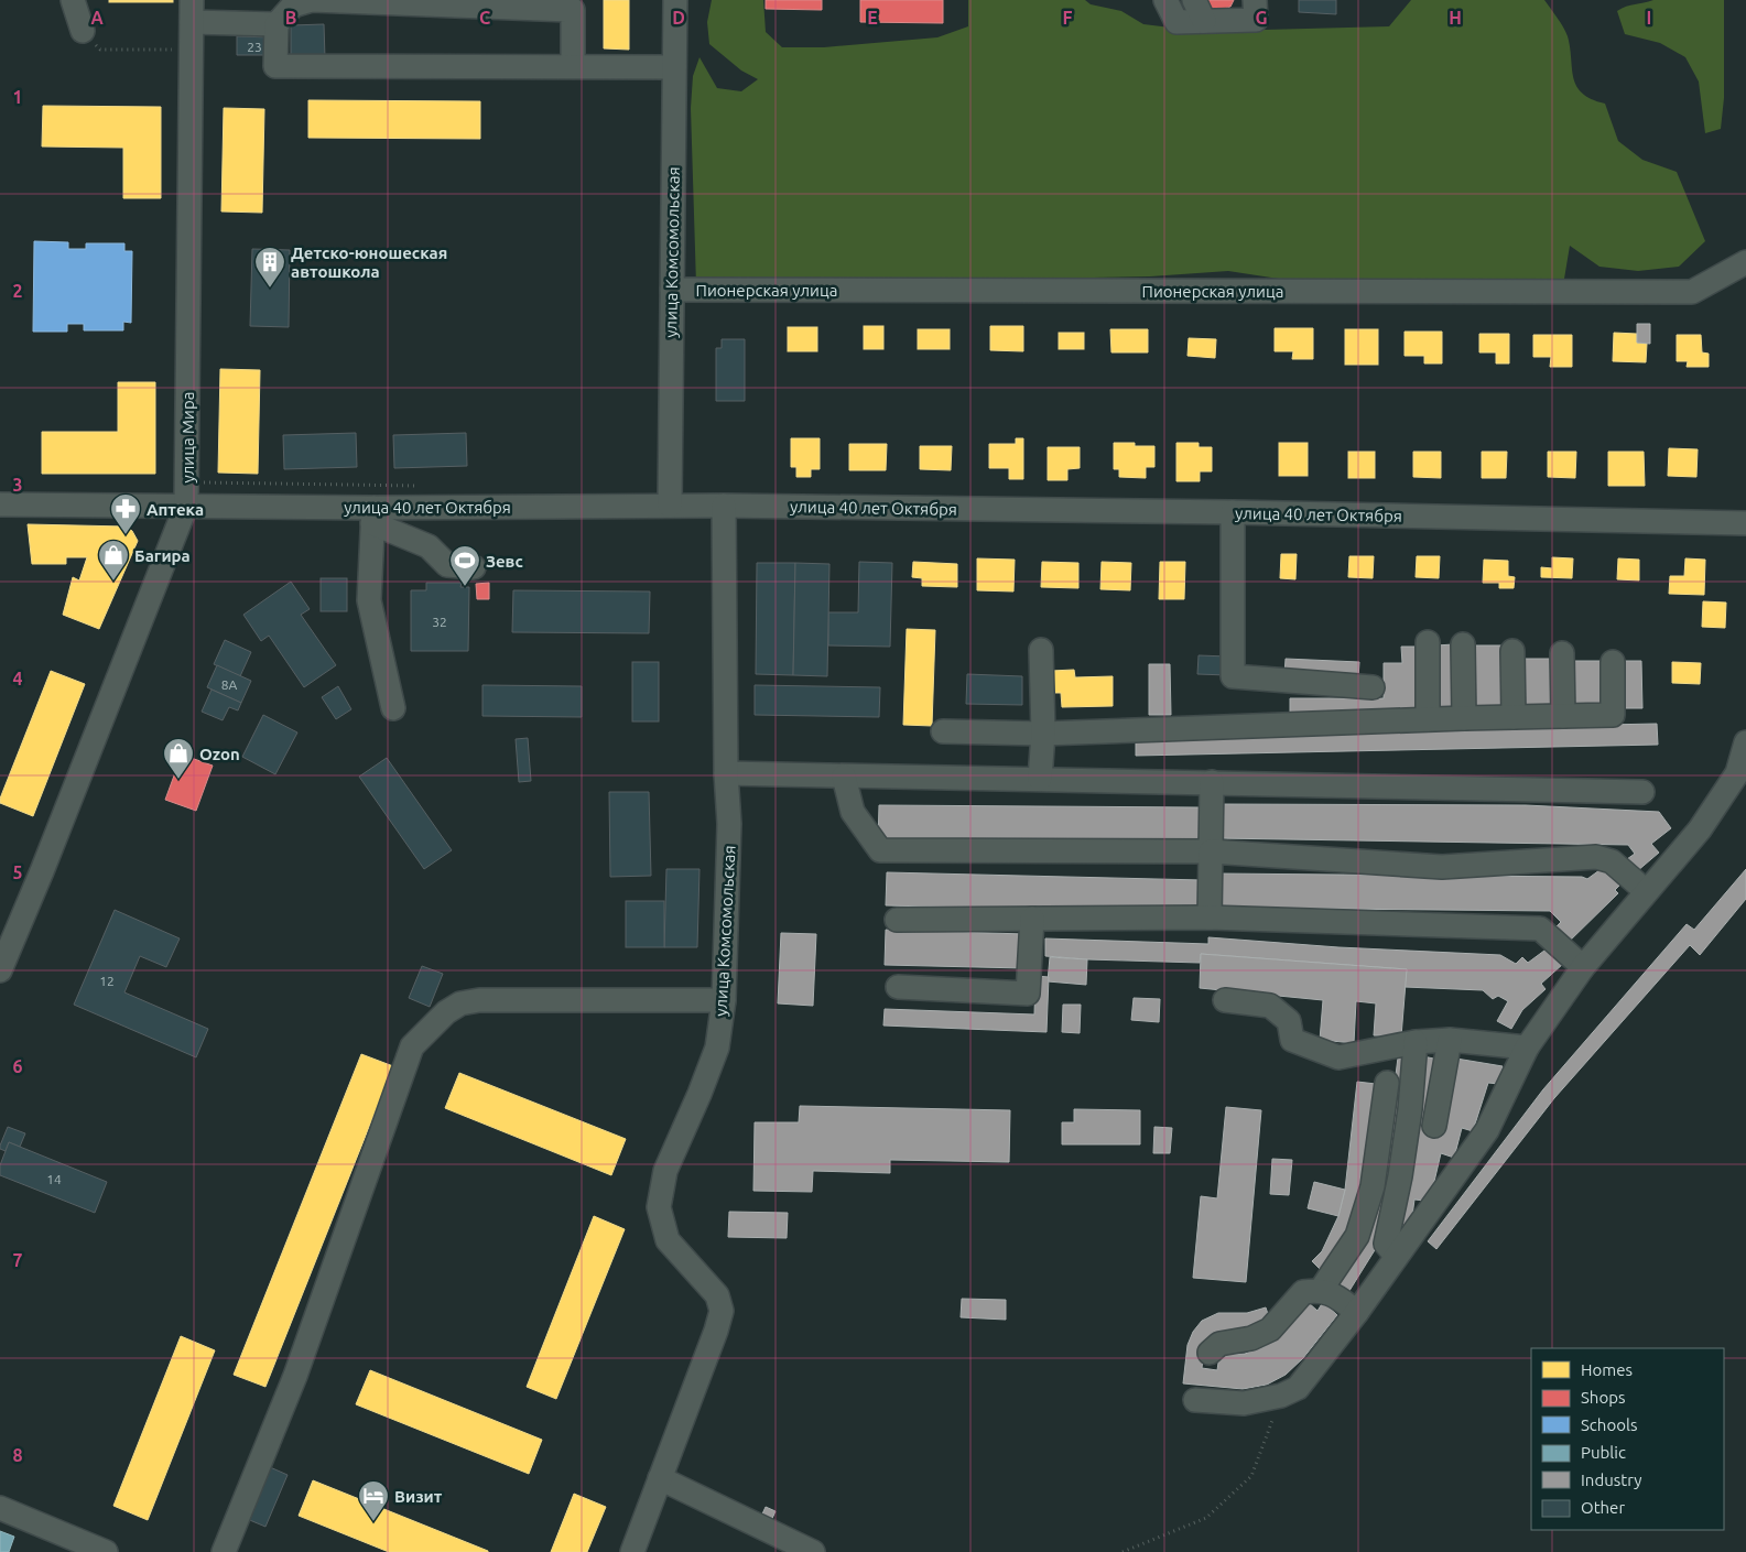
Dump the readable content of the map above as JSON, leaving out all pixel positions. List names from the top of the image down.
{
  "streets": {
    "street": [
      "улица Комсомольская",
      "Пионерская улица",
      "улица Мира",
      "улица 40 лет Октября"
    ]
  },
  "crossings": [
    ["улица Комсомольская", "Пионерская улица"],
    ["улица Комсомольская", "улица 40 лет Октября"],
    ["улица Мира", "улица 40 лет Октября"]
  ],
  "places": {
    "building": ["Детско-юношеская автошкола"],
    "pharmacy": ["Аптека"],
    "shop": ["Багира", "Ozon"],
    "sports": ["Зевс"],
    "hotel": ["Визит"]
  },
  "house_numbers": [
    "23",
    "32",
    "8А",
    "12",
    "14"
  ],
  "legend": [
    "Homes",
    "Shops",
    "Schools",
    "Public",
    "Industry",
    "Other"
  ],
  "grid": {
    "columns": [
      "A",
      "B",
      "C",
      "D",
      "E",
      "F",
      "G",
      "H",
      "I"
    ],
    "rows": [
      "1",
      "2",
      "3",
      "4",
      "5",
      "6",
      "7",
      "8"
    ]
  }
}
